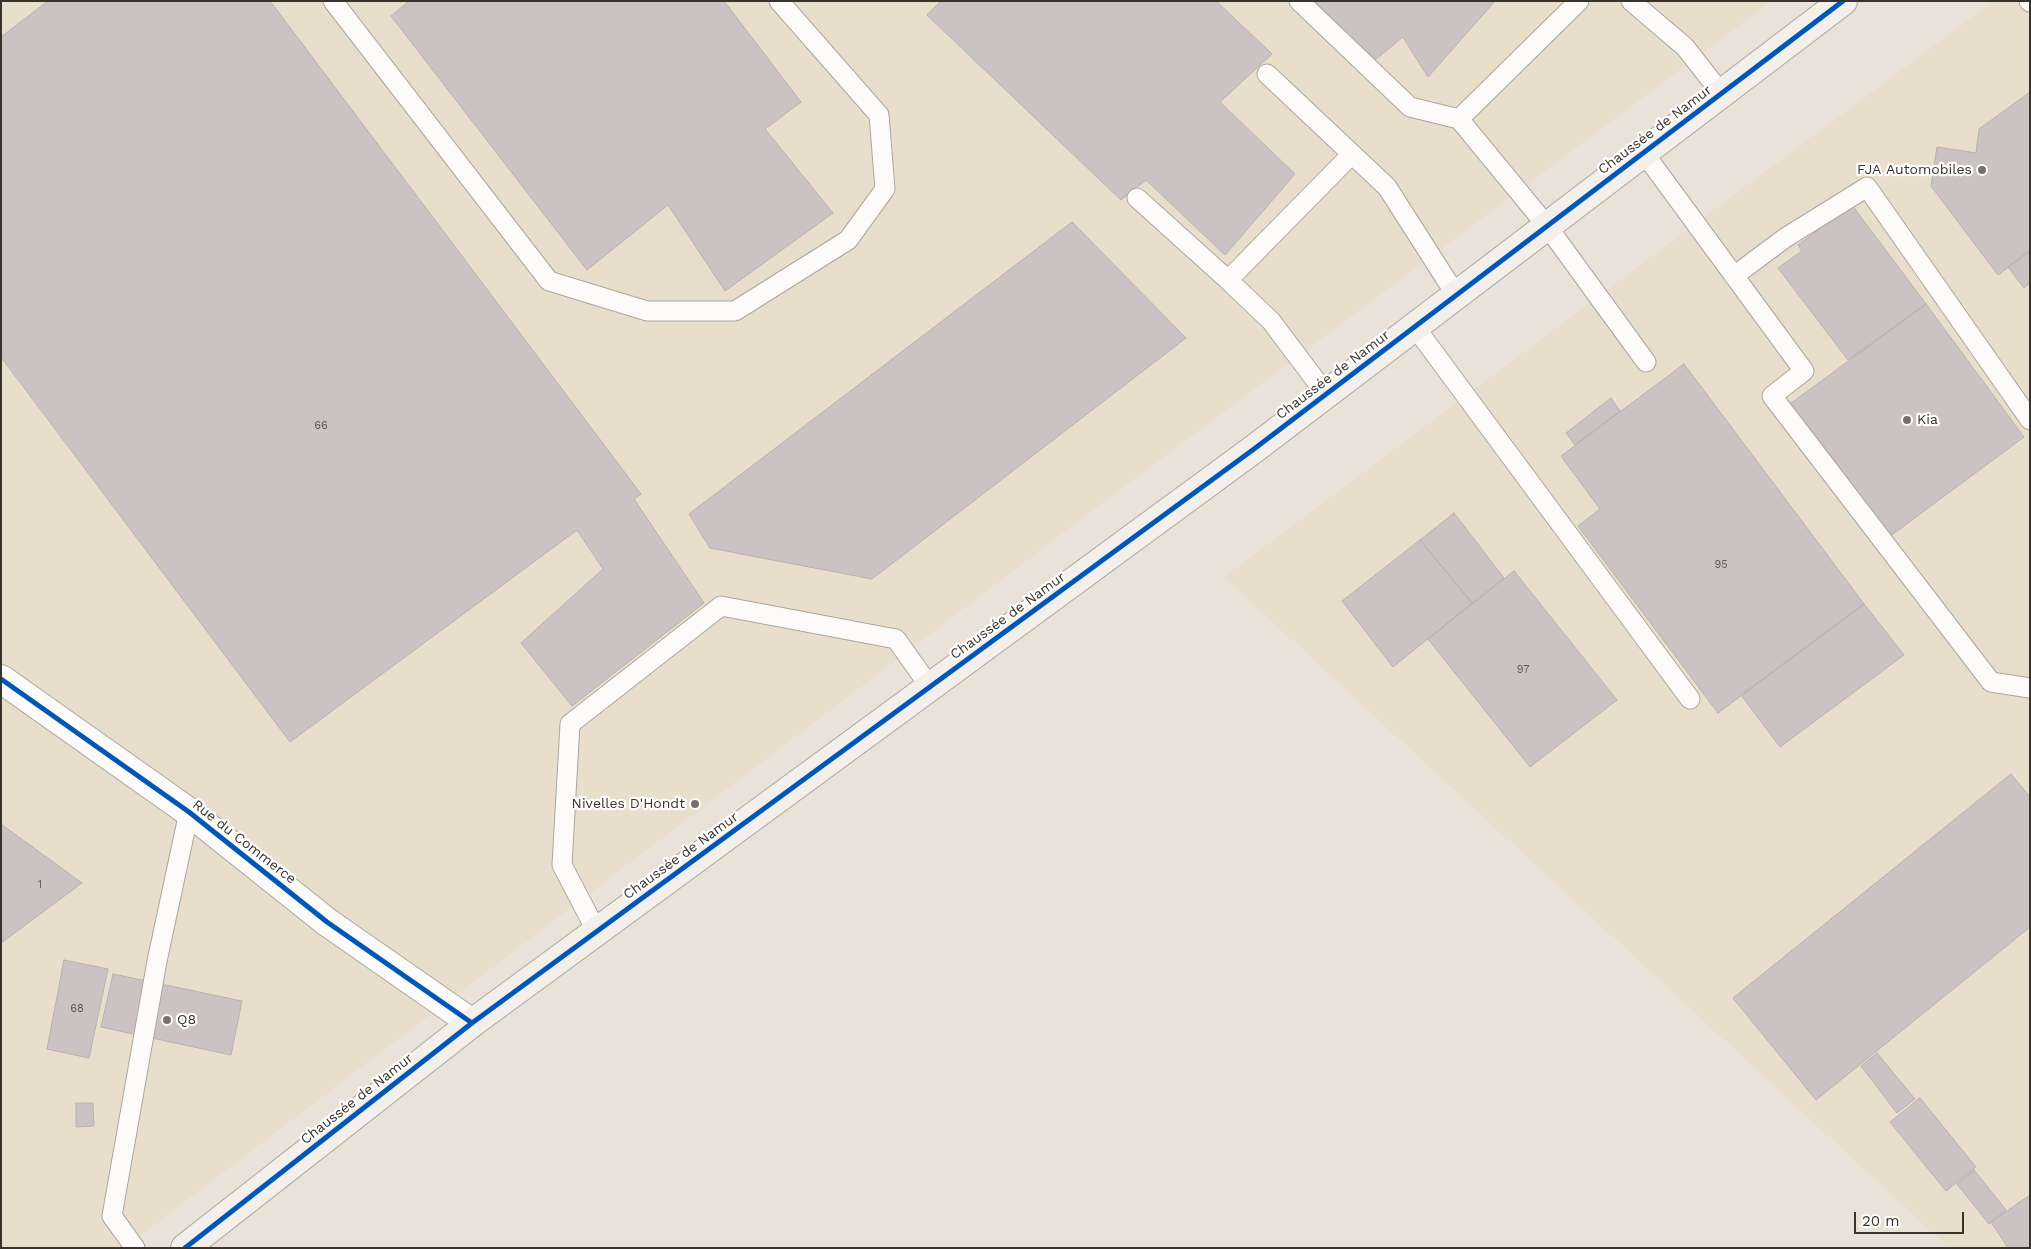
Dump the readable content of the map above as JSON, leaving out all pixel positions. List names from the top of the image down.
{
  "streets": {
    "main road": ["Chaussée de Namur"],
    "street": ["Rue du Commerce"]
  },
  "crossings": [
    ["Chaussée de Namur", "Rue du Commerce"]
  ],
  "places": [
    "FJA Automobiles",
    "Kia",
    "Nivelles D'Hondt",
    "Q8"
  ],
  "house_numbers": [
    "66",
    "95",
    "97",
    "1",
    "68"
  ],
  "scale_bar": "20 m"
}
